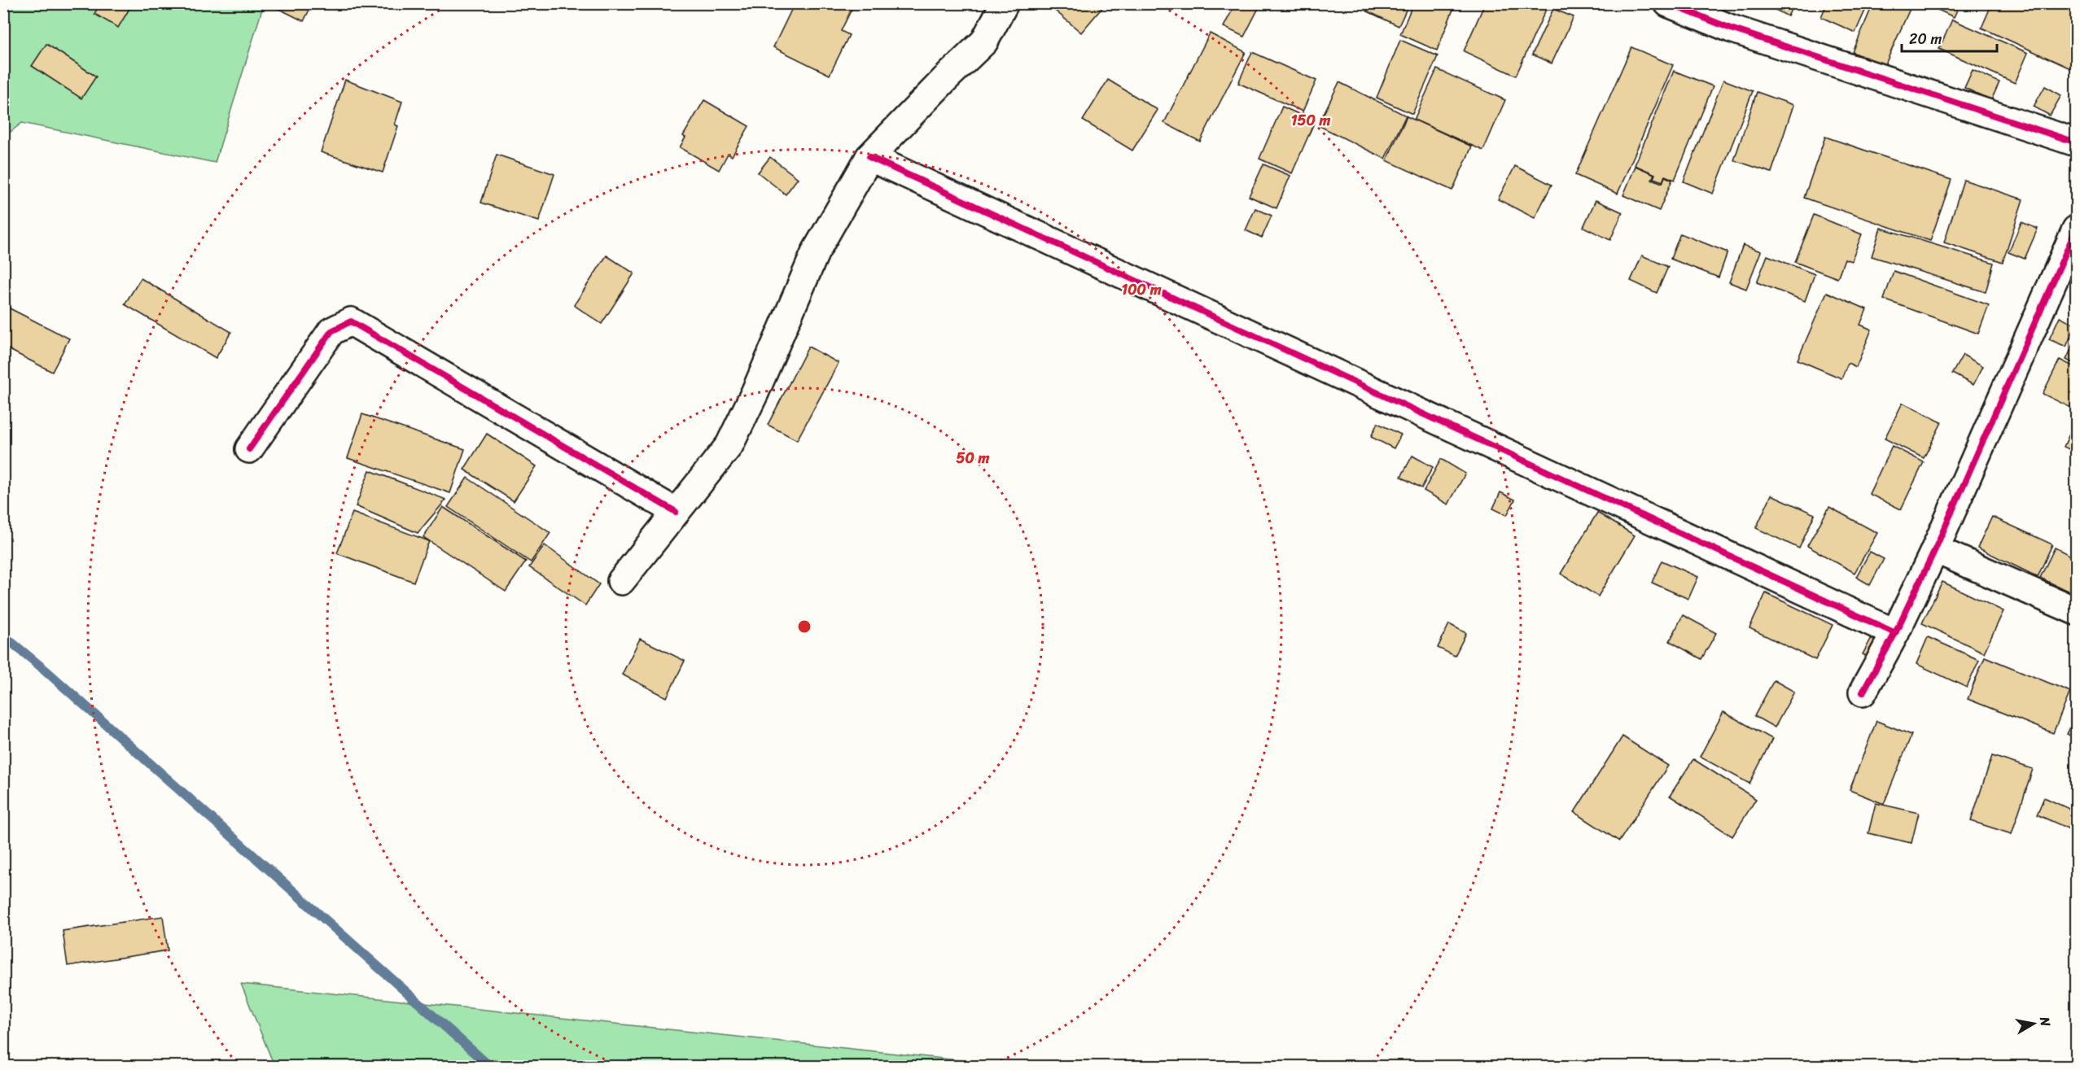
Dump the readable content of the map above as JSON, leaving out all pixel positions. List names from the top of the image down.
{
  "scale_bar": "20 m",
  "north": "right",
  "rings": ["150 m", "100 m", "50 m"]
}
